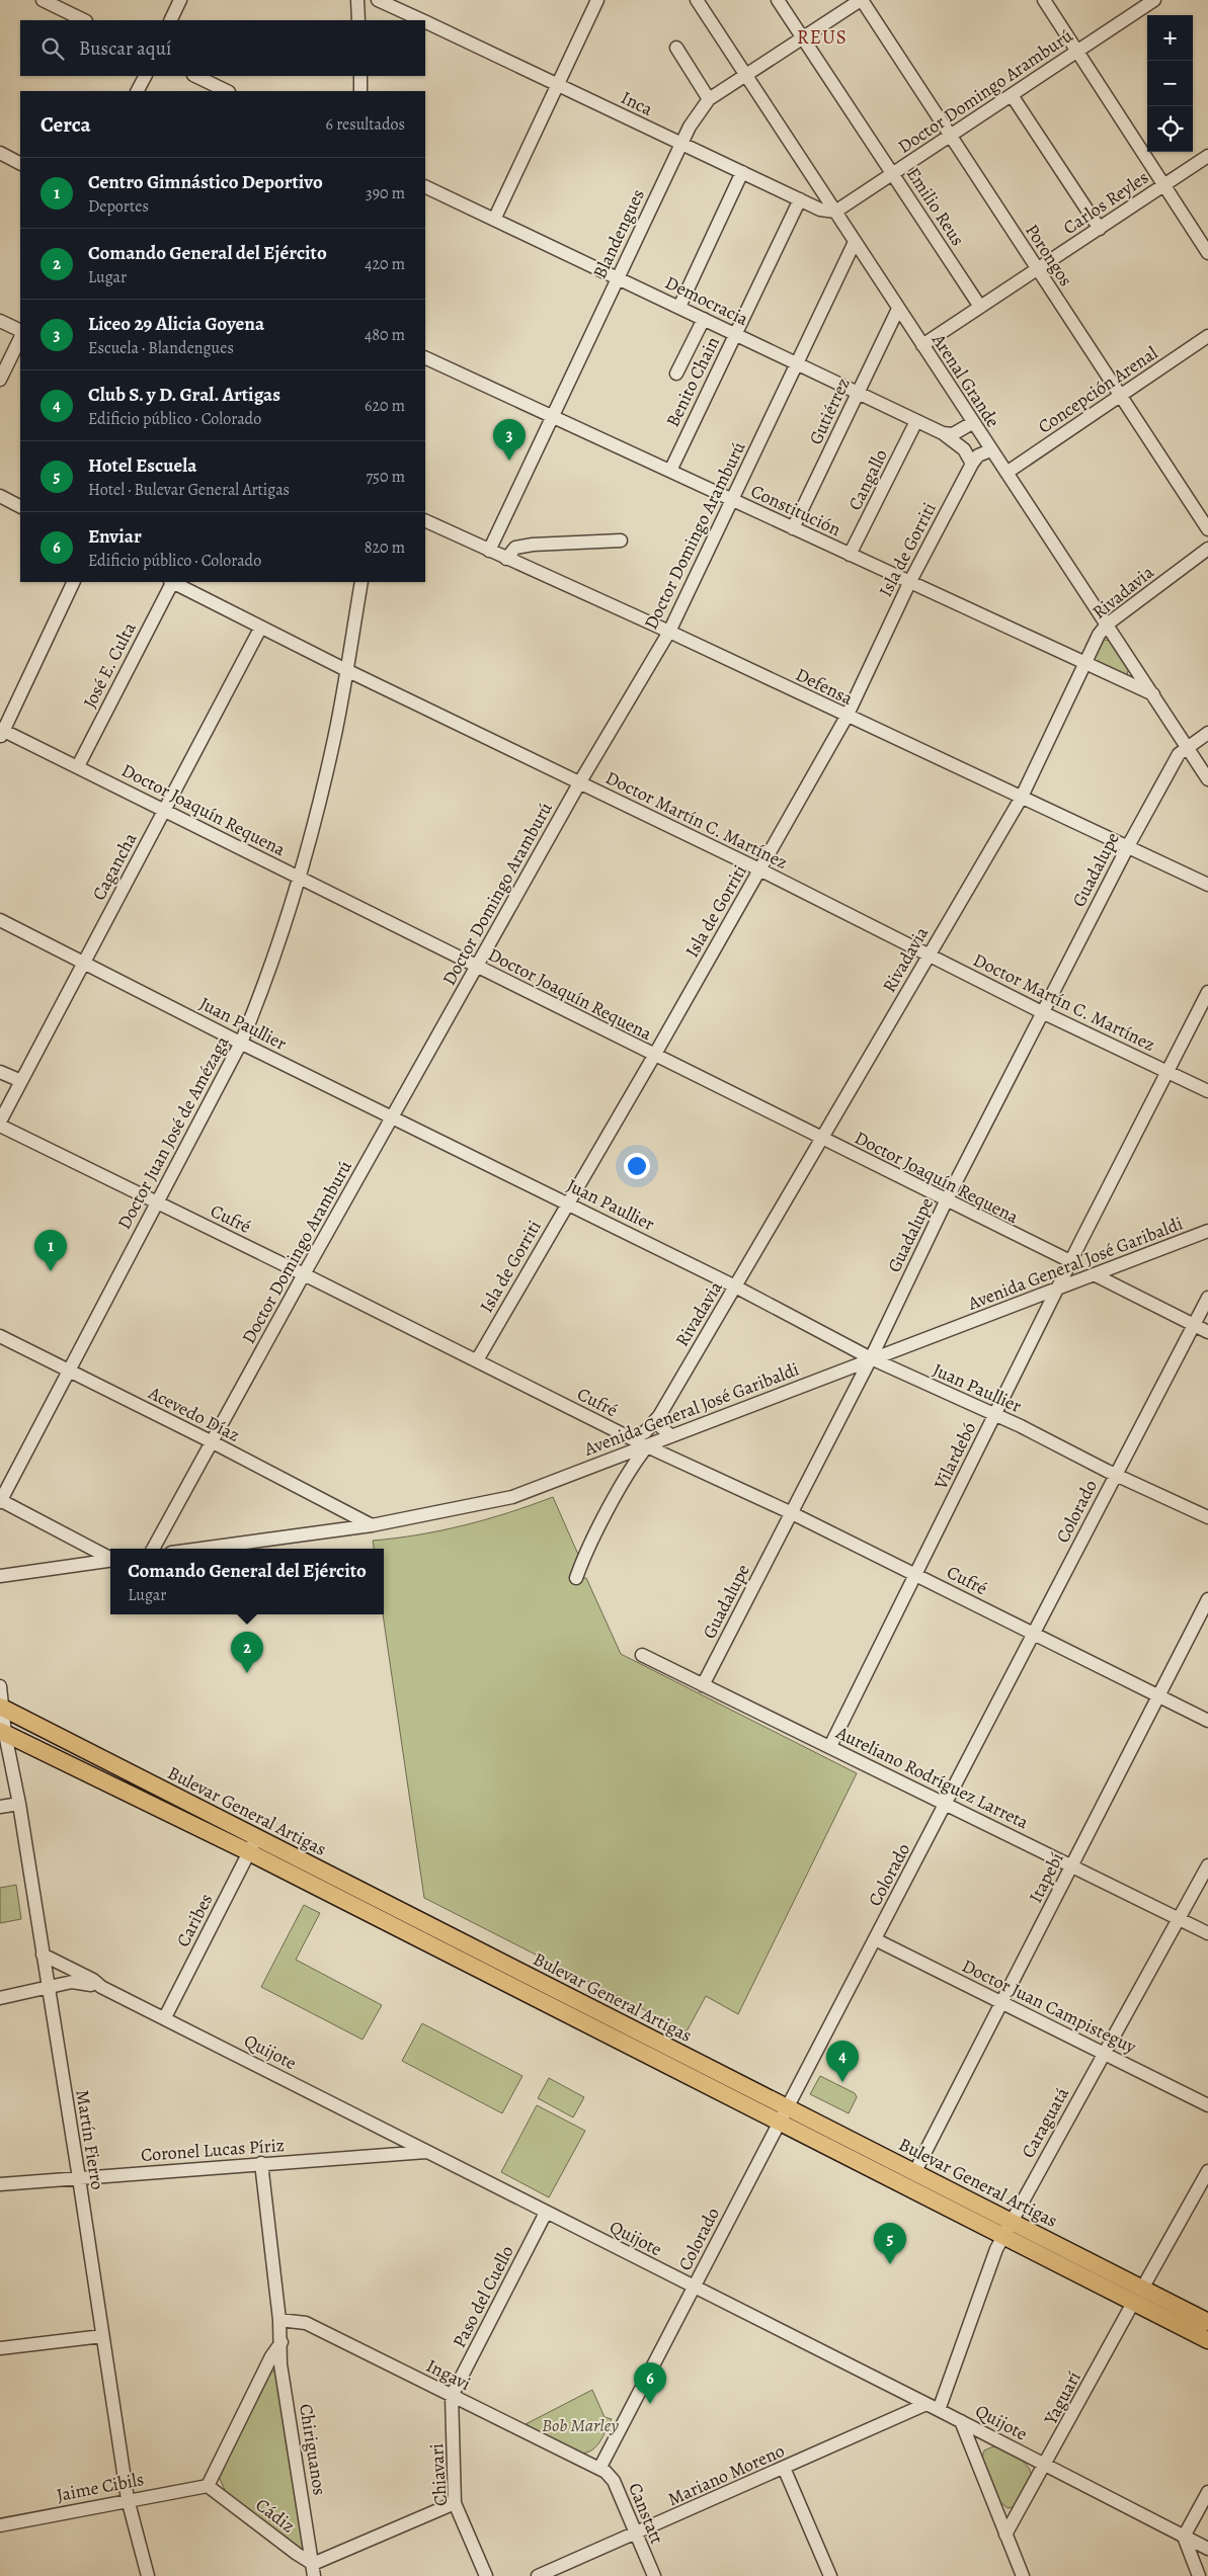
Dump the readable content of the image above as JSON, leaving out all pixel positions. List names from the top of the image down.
{
  "streets": {
    "main road": ["Bulevar General Artigas"],
    "street": [
      "Doctor Domingo Aramburú",
      "Inca",
      "Carlos Reyles",
      "Emilio Reus",
      "Blandengues",
      "Porongos",
      "Democracia",
      "Arenal Grande",
      "Benito Chain",
      "Concepción Arenal",
      "Gutiérrez",
      "Cangallo",
      "Constitución",
      "Isla de Gorriti",
      "Rivadavia",
      "José E. Culta",
      "Defensa",
      "Doctor Joaquín Requena",
      "Doctor Martín C. Martínez",
      "Cagancha",
      "Guadalupe",
      "Juan Paullier",
      "Doctor Juan José de Amézaga",
      "Cufré",
      "Avenida General José Garibaldi",
      "Acevedo Díaz",
      "Vilardebó",
      "Colorado",
      "Aureliano Rodríguez Larreta",
      "Itapebí",
      "Caribes",
      "Doctor Juan Campisteguy",
      "Quijote",
      "Caraguatá",
      "Martín Fierro",
      "Coronel Lucas Píriz",
      "Paso del Cuello",
      "Ingavi",
      "Yaguarí",
      "Chiriguanos",
      "Chiavari",
      "Mariano Moreno",
      "Jaime Cibils",
      "Canstatt",
      "Cádiz"
    ]
  },
  "crossings": [
    ["Doctor Domingo Aramburú", "Inca"],
    ["Doctor Domingo Aramburú", "Emilio Reus"],
    ["Doctor Domingo Aramburú", "Porongos"],
    ["Doctor Domingo Aramburú", "Democracia"],
    ["Doctor Domingo Aramburú", "Arenal Grande"],
    ["Doctor Domingo Aramburú", "Constitución"],
    ["Doctor Domingo Aramburú", "Defensa"],
    ["Doctor Domingo Aramburú", "Doctor Joaquín Requena"],
    ["Doctor Domingo Aramburú", "Doctor Martín C. Martínez"],
    ["Doctor Domingo Aramburú", "Juan Paullier"],
    ["Doctor Domingo Aramburú", "Cufré"],
    ["Doctor Domingo Aramburú", "Acevedo Díaz"],
    ["Inca", "Blandengues"],
    ["Inca", "Arenal Grande"],
    ["Inca", "Benito Chain"],
    ["Carlos Reyles", "Emilio Reus"],
    ["Carlos Reyles", "Porongos"],
    ["Carlos Reyles", "Arenal Grande"],
    ["Emilio Reus", "Blandengues"],
    ["Blandengues", "Porongos"],
    ["Blandengues", "Democracia"],
    ["Blandengues", "Arenal Grande"],
    ["Blandengues", "Constitución"],
    ["Blandengues", "Defensa"],
    ["Porongos", "Concepción Arenal"],
    ["Democracia", "Benito Chain"],
    ["Democracia", "Gutiérrez"],
    ["Democracia", "Cangallo"],
    ["Democracia", "Isla de Gorriti"],
    ["Arenal Grande", "Concepción Arenal"],
    ["Arenal Grande", "Gutiérrez"],
    ["Arenal Grande", "Constitución"],
    ["Arenal Grande", "Isla de Gorriti"],
    ["Arenal Grande", "Rivadavia"],
    ["Arenal Grande", "Guadalupe"],
    ["Benito Chain", "Constitución"],
    ["Gutiérrez", "Constitución"],
    ["Cangallo", "Constitución"],
    ["Constitución", "Isla de Gorriti"],
    ["Constitución", "Rivadavia"],
    ["Isla de Gorriti", "Defensa"],
    ["Isla de Gorriti", "Doctor Joaquín Requena"],
    ["Isla de Gorriti", "Doctor Martín C. Martínez"],
    ["Isla de Gorriti", "Juan Paullier"],
    ["Isla de Gorriti", "Cufré"],
    ["Rivadavia", "Defensa"],
    ["Rivadavia", "Doctor Joaquín Requena"],
    ["Rivadavia", "Doctor Martín C. Martínez"],
    ["Rivadavia", "Juan Paullier"],
    ["Rivadavia", "Cufré"],
    ["José E. Culta", "Doctor Joaquín Requena"],
    ["Defensa", "Guadalupe"],
    ["Doctor Joaquín Requena", "Cagancha"],
    ["Doctor Joaquín Requena", "Guadalupe"],
    ["Doctor Joaquín Requena", "Doctor Juan José de Amézaga"],
    ["Doctor Joaquín Requena", "Vilardebó"],
    ["Doctor Martín C. Martínez", "Cagancha"],
    ["Doctor Martín C. Martínez", "Guadalupe"],
    ["Doctor Martín C. Martínez", "Doctor Juan José de Amézaga"],
    ["Doctor Martín C. Martínez", "Vilardebó"],
    ["Cagancha", "Juan Paullier"],
    ["Guadalupe", "Juan Paullier"],
    ["Guadalupe", "Cufré"],
    ["Guadalupe", "Avenida General José Garibaldi"],
    ["Guadalupe", "Aureliano Rodríguez Larreta"],
    ["Juan Paullier", "Doctor Juan José de Amézaga"],
    ["Juan Paullier", "Avenida General José Garibaldi"],
    ["Juan Paullier", "Vilardebó"],
    ["Juan Paullier", "Colorado"],
    ["Doctor Juan José de Amézaga", "Cufré"],
    ["Doctor Juan José de Amézaga", "Acevedo Díaz"],
    ["Cufré", "Avenida General José Garibaldi"],
    ["Cufré", "Vilardebó"],
    ["Cufré", "Colorado"],
    ["Cufré", "Itapebí"],
    ["Avenida General José Garibaldi", "Acevedo Díaz"],
    ["Avenida General José Garibaldi", "Vilardebó"],
    ["Vilardebó", "Aureliano Rodríguez Larreta"],
    ["Colorado", "Aureliano Rodríguez Larreta"],
    ["Colorado", "Bulevar General Artigas"],
    ["Colorado", "Doctor Juan Campisteguy"],
    ["Colorado", "Quijote"],
    ["Colorado", "Ingavi"],
    ["Colorado", "Canstatt"],
    ["Aureliano Rodríguez Larreta", "Itapebí"],
    ["Aureliano Rodríguez Larreta", "Caraguatá"],
    ["Bulevar General Artigas", "Itapebí"],
    ["Bulevar General Artigas", "Caribes"],
    ["Bulevar General Artigas", "Caraguatá"],
    ["Bulevar General Artigas", "Martín Fierro"],
    ["Bulevar General Artigas", "Yaguarí"],
    ["Itapebí", "Doctor Juan Campisteguy"],
    ["Caribes", "Quijote"],
    ["Doctor Juan Campisteguy", "Caraguatá"],
    ["Quijote", "Caraguatá"],
    ["Quijote", "Martín Fierro"],
    ["Quijote", "Coronel Lucas Píriz"],
    ["Quijote", "Paso del Cuello"],
    ["Quijote", "Yaguarí"],
    ["Quijote", "Mariano Moreno"],
    ["Martín Fierro", "Coronel Lucas Píriz"],
    ["Martín Fierro", "Jaime Cibils"],
    ["Coronel Lucas Píriz", "Chiriguanos"],
    ["Paso del Cuello", "Ingavi"],
    ["Paso del Cuello", "Chiavari"],
    ["Ingavi", "Chiriguanos"],
    ["Ingavi", "Chiavari"],
    ["Ingavi", "Canstatt"],
    ["Chiriguanos", "Cádiz"],
    ["Mariano Moreno", "Canstatt"],
    ["Jaime Cibils", "Cádiz"]
  ],
  "districts": ["REUS"],
  "parks": ["Bob Marley"],
  "page": {
    "map_buttons": ["+", "−"],
    "search": "Buscar aquí",
    "heading": ["Cerca", "6 resultados"],
    "list": [
      {
        "mark": "1",
        "name": "Centro Gimnástico Deportivo",
        "note": "Deportes",
        "value": "390 m"
      },
      {
        "mark": "2",
        "name": "Comando General del Ejército",
        "note": "Lugar",
        "value": "420 m"
      },
      {
        "mark": "3",
        "name": "Liceo 29 Alicia Goyena",
        "note": "Escuela · Blandengues",
        "value": "480 m"
      },
      {
        "mark": "4",
        "name": "Club S. y D. Gral. Artigas",
        "note": "Edificio público · Colorado",
        "value": "620 m"
      },
      {
        "mark": "5",
        "name": "Hotel Escuela",
        "note": "Hotel · Bulevar General Artigas",
        "value": "750 m"
      },
      {
        "mark": "6",
        "name": "Enviar",
        "note": "Edificio público · Colorado",
        "value": "820 m"
      }
    ],
    "pins": [
      "3",
      "1",
      "2",
      "4",
      "5",
      "6"
    ],
    "popup": ["Comando General del Ejército", "Lugar"]
  }
}
